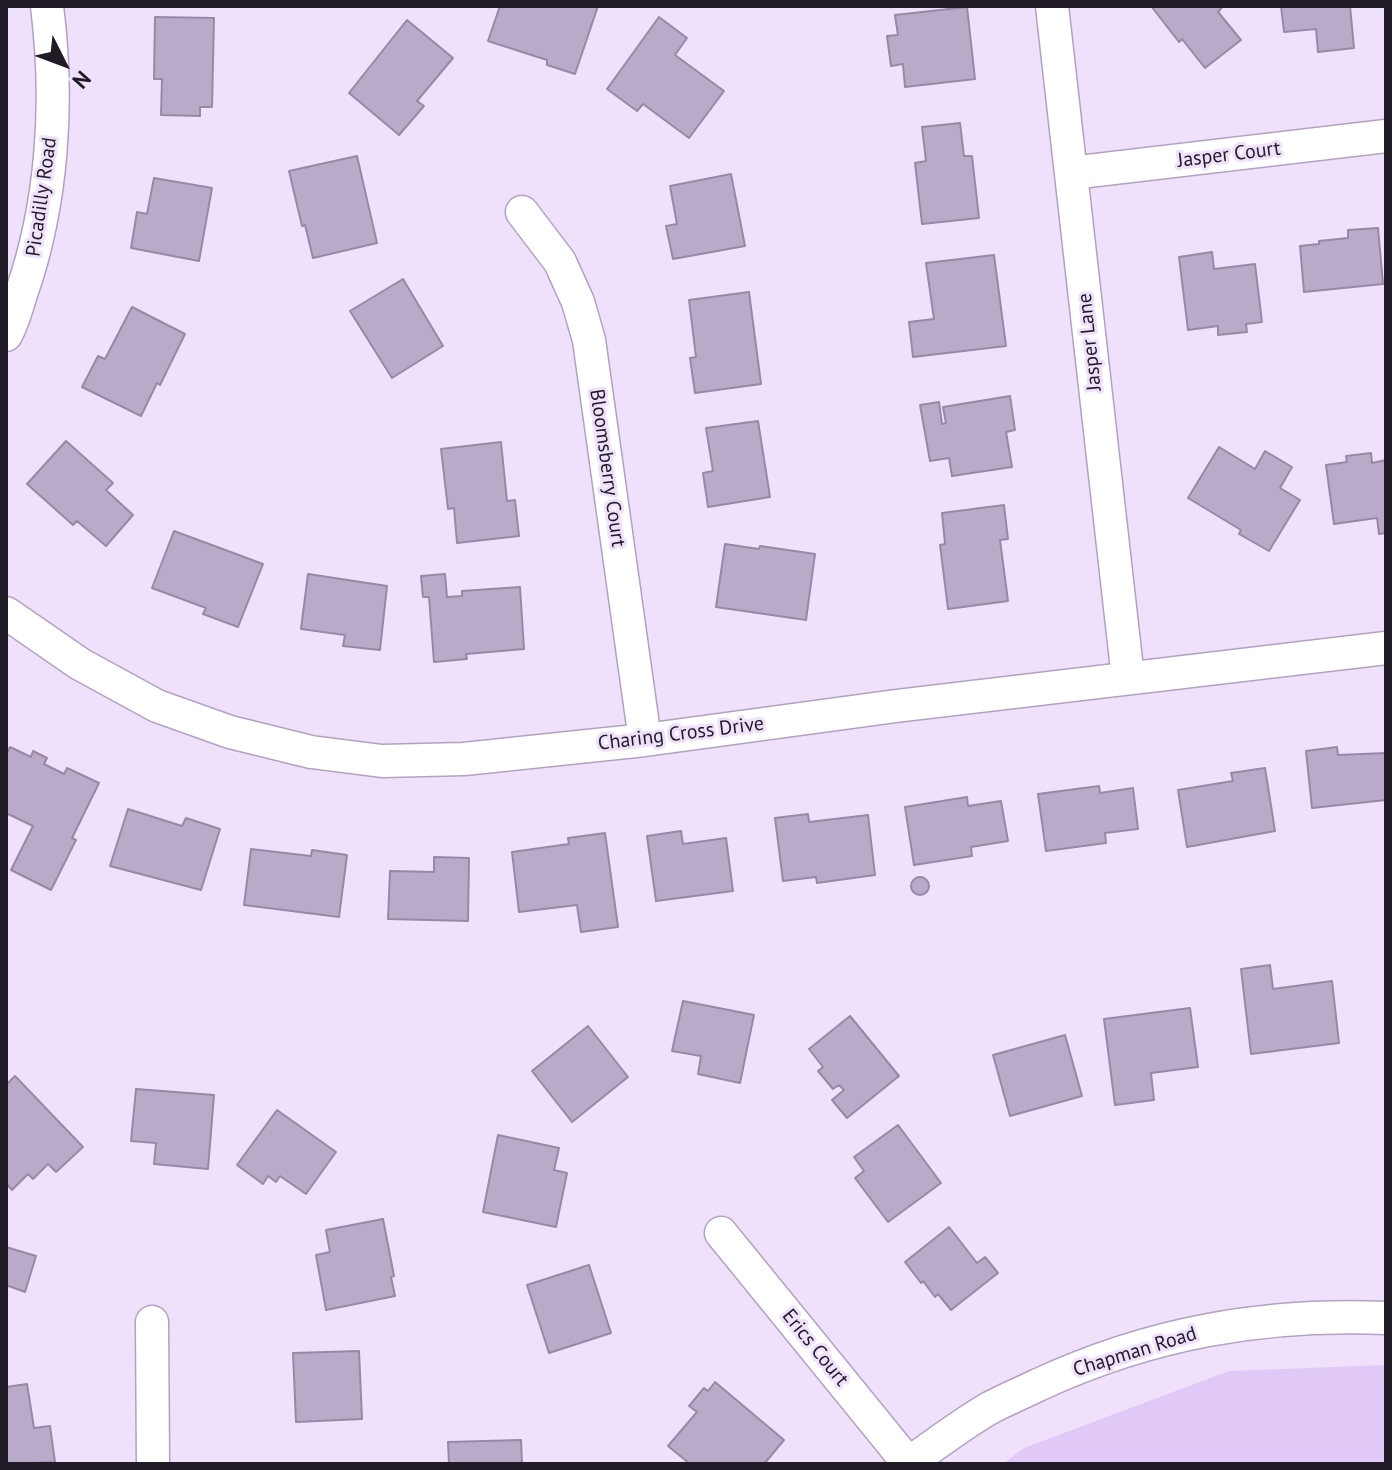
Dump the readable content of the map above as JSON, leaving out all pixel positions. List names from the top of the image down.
{
  "streets": {
    "street": [
      "Jasper Court",
      "Picadilly Road",
      "Jasper Lane",
      "Bloomsberry Court",
      "Charing Cross Drive",
      "Erics Court",
      "Chapman Road"
    ]
  },
  "crossings": [
    ["Jasper Court", "Jasper Lane"],
    ["Jasper Lane", "Charing Cross Drive"],
    ["Bloomsberry Court", "Charing Cross Drive"],
    ["Erics Court", "Chapman Road"]
  ],
  "north": "bottom right"
}
